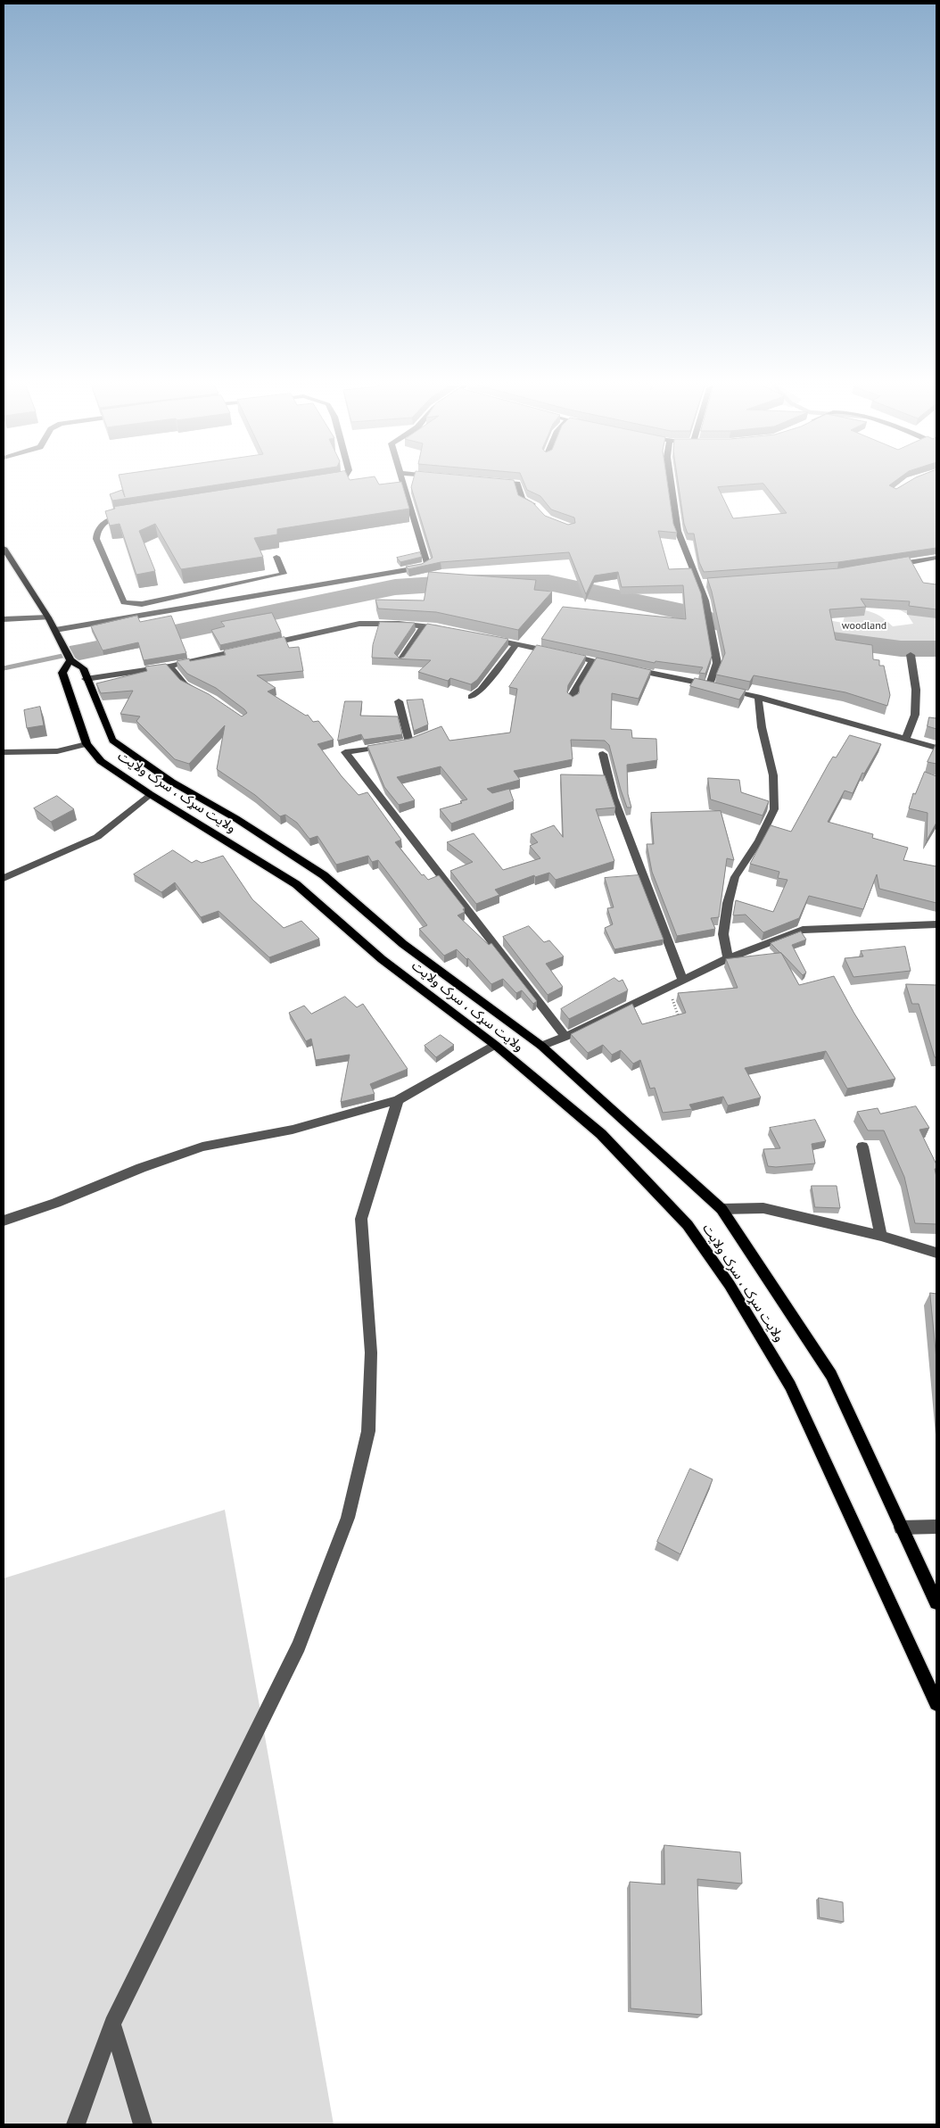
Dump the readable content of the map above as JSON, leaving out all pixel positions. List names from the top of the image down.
{
  "streets": {
    "main road": ["ولایت سړک ، سرک ولایت"]
  },
  "parks": ["woodland"]
}
